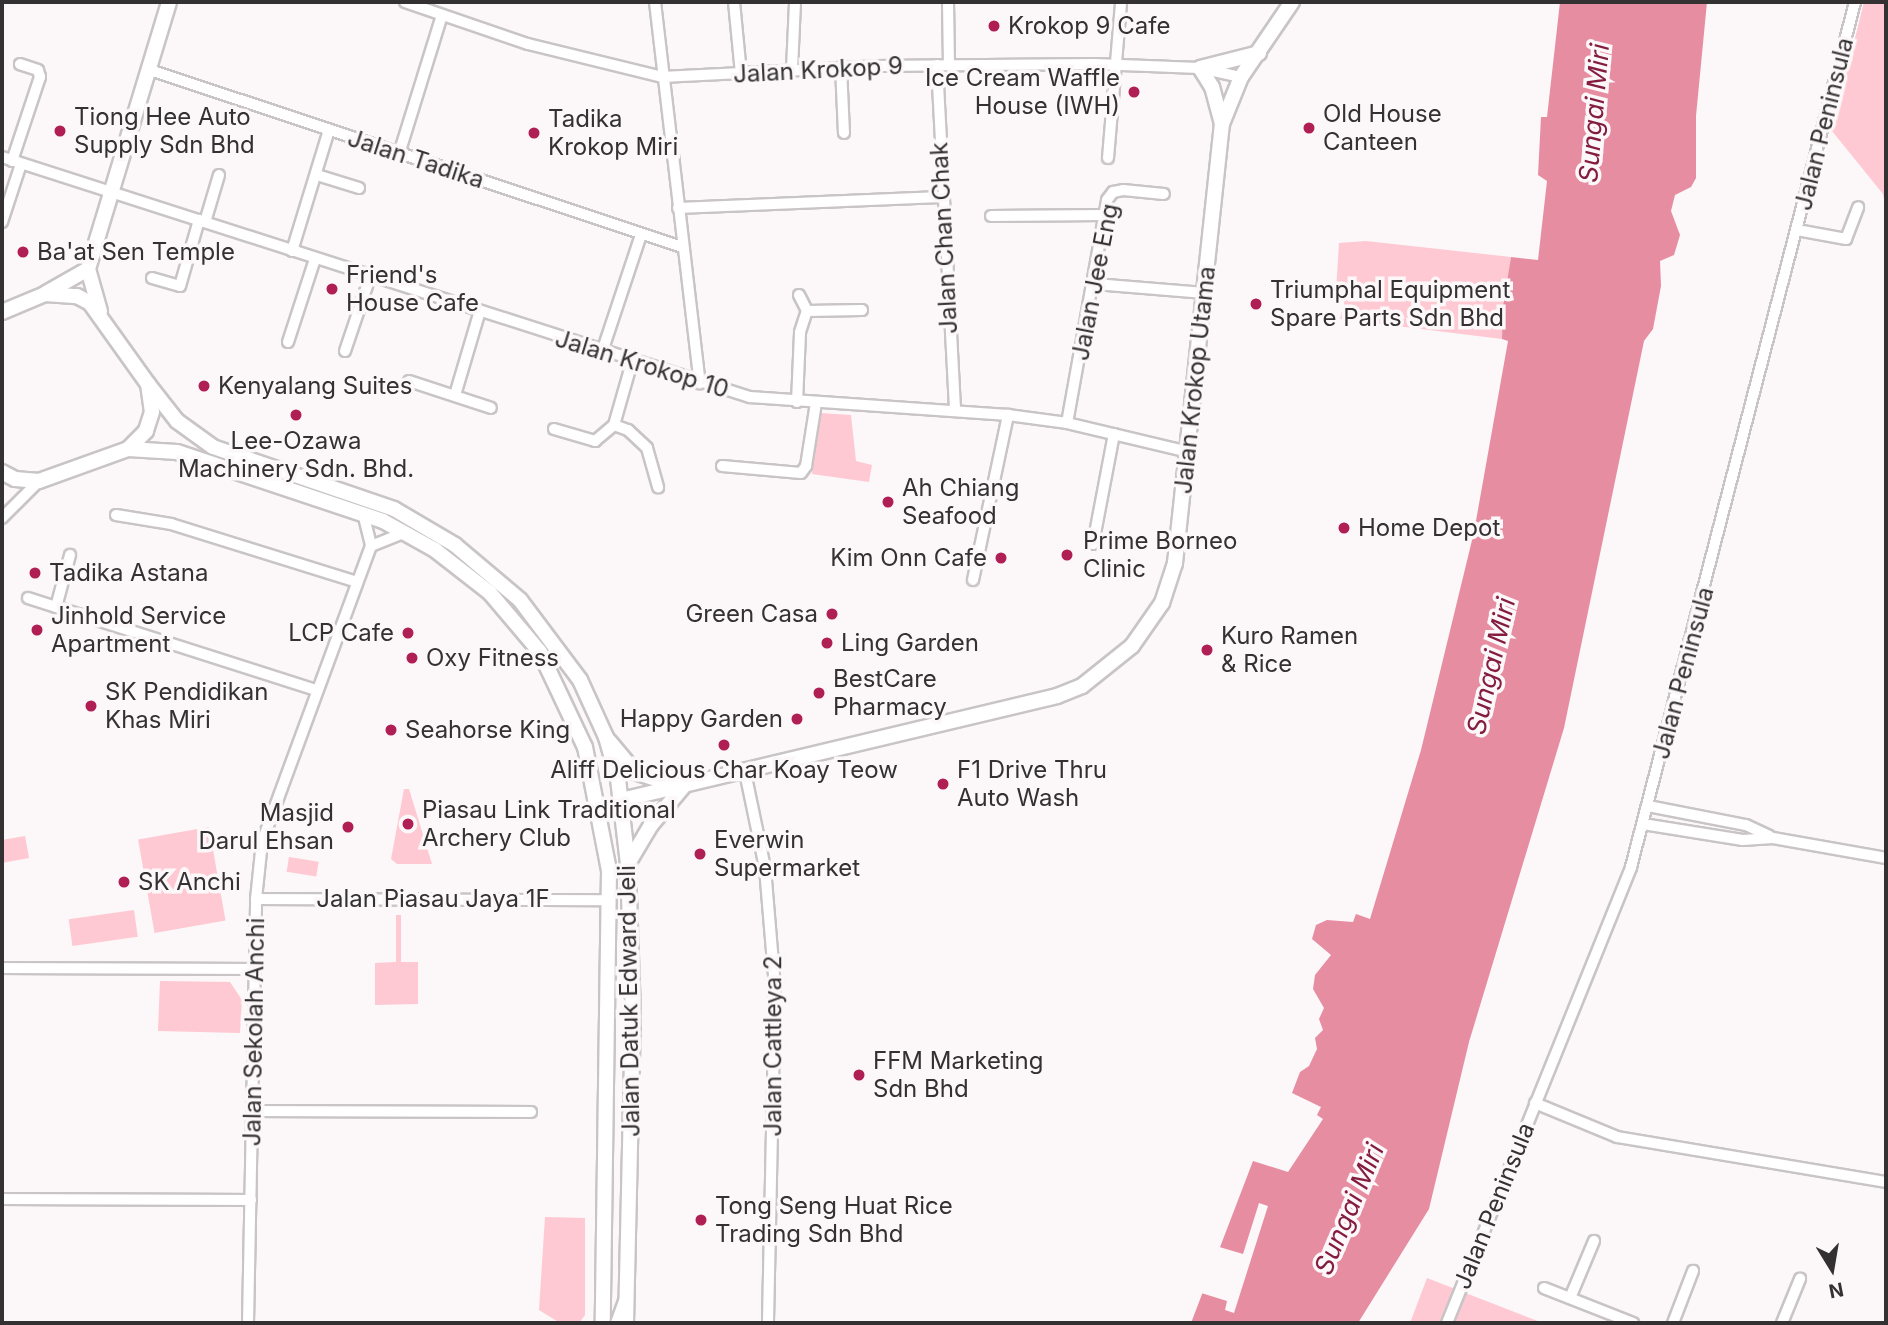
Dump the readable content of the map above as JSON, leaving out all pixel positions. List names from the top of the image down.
{
  "streets": {
    "street": [
      "Jalan Krokop 9",
      "Jalan Peninsula",
      "Jalan Tadika",
      "Jalan Chan Chak",
      "Jalan Jee Eng",
      "Jalan Krokop 10",
      "Jalan Krokop Utama",
      "Jalan Piasau Jaya 1F",
      "Jalan Datuk Edward Jeli",
      "Jalan Sekolah Anchi",
      "Jalan Cattleya 2"
    ]
  },
  "crossings": [
    ["Jalan Krokop 9", "Jalan Chan Chak"],
    ["Jalan Krokop 9", "Jalan Krokop Utama"],
    ["Jalan Chan Chak", "Jalan Krokop 10"],
    ["Jalan Jee Eng", "Jalan Krokop 10"],
    ["Jalan Krokop 10", "Jalan Krokop Utama"],
    ["Jalan Krokop Utama", "Jalan Datuk Edward Jeli"],
    ["Jalan Krokop Utama", "Jalan Cattleya 2"],
    ["Jalan Piasau Jaya 1F", "Jalan Datuk Edward Jeli"],
    ["Jalan Piasau Jaya 1F", "Jalan Sekolah Anchi"]
  ],
  "water": ["Sungai Miri"],
  "places": [
    "Krokop 9 Cafe",
    "Ice Cream Waffle House (IWH)",
    "Old House Canteen",
    "Tiong Hee Auto Supply Sdn Bhd",
    "Tadika Krokop Miri",
    "Ba'at Sen Temple",
    "Friend's House Cafe",
    "Triumphal Equipment Spare Parts Sdn Bhd",
    "Kenyalang Suites",
    "Lee-Ozawa Machinery Sdn. Bhd.",
    "Ah Chiang Seafood",
    "Home Depot",
    "Prime Borneo Clinic",
    "Kim Onn Cafe",
    "Tadika Astana",
    "Green Casa",
    "Jinhold Service Apartment",
    "LCP Cafe",
    "Ling Garden",
    "Kuro Ramen & Rice",
    "Oxy Fitness",
    "BestCare Pharmacy",
    "SK Pendidikan Khas Miri",
    "Happy Garden",
    "Seahorse King",
    "Aliff Delicious Char Koay Teow",
    "F1 Drive Thru Auto Wash",
    "Piasau Link Traditional Archery Club",
    "Masjid Darul Ehsan",
    "Everwin Supermarket",
    "SK Anchi",
    "FFM Marketing Sdn Bhd",
    "Tong Seng Huat Rice Trading Sdn Bhd"
  ],
  "north": "bottom"
}
